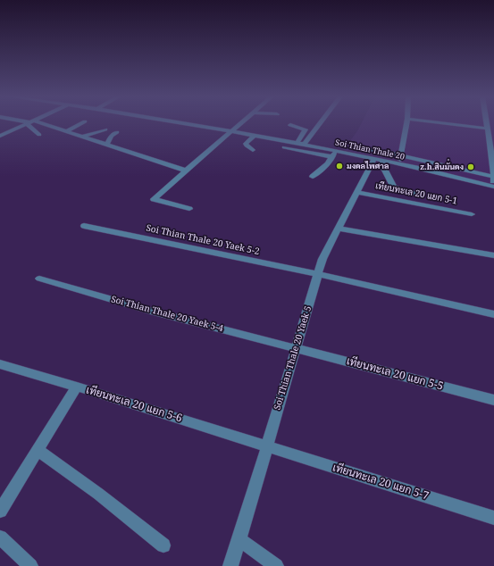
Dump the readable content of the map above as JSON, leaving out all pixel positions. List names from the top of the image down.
{
  "streets": {
    "street": [
      "Soi Thian Thale 20",
      "เทียนทะเล 20 แยก 5-1",
      "Soi Thian Thale 20 Yaek 5-2",
      "Soi Thian Thale 20 Yaek 5-4",
      "Soi Thian Thale 20 Yaek 5",
      "เทียนทะเล 20 แยก 5-5",
      "เทียนทะเล 20 แยก 5-6",
      "เทียนทะเล 20 แยก 5-7"
    ]
  },
  "crossings": [
    ["Soi Thian Thale 20", "Soi Thian Thale 20 Yaek 5"],
    ["เทียนทะเล 20 แยก 5-1", "Soi Thian Thale 20 Yaek 5"],
    ["Soi Thian Thale 20 Yaek 5-2", "Soi Thian Thale 20 Yaek 5"],
    ["Soi Thian Thale 20 Yaek 5-4", "Soi Thian Thale 20 Yaek 5"],
    ["Soi Thian Thale 20 Yaek 5-4", "เทียนทะเล 20 แยก 5-5"],
    ["Soi Thian Thale 20 Yaek 5", "เทียนทะเล 20 แยก 5-5"],
    ["Soi Thian Thale 20 Yaek 5", "เทียนทะเล 20 แยก 5-6"],
    ["Soi Thian Thale 20 Yaek 5", "เทียนทะเล 20 แยก 5-7"],
    ["เทียนทะเล 20 แยก 5-6", "เทียนทะเล 20 แยก 5-7"]
  ],
  "places": ["มงคลไพศาล", "z.h.สินมั่นคง"]
}
